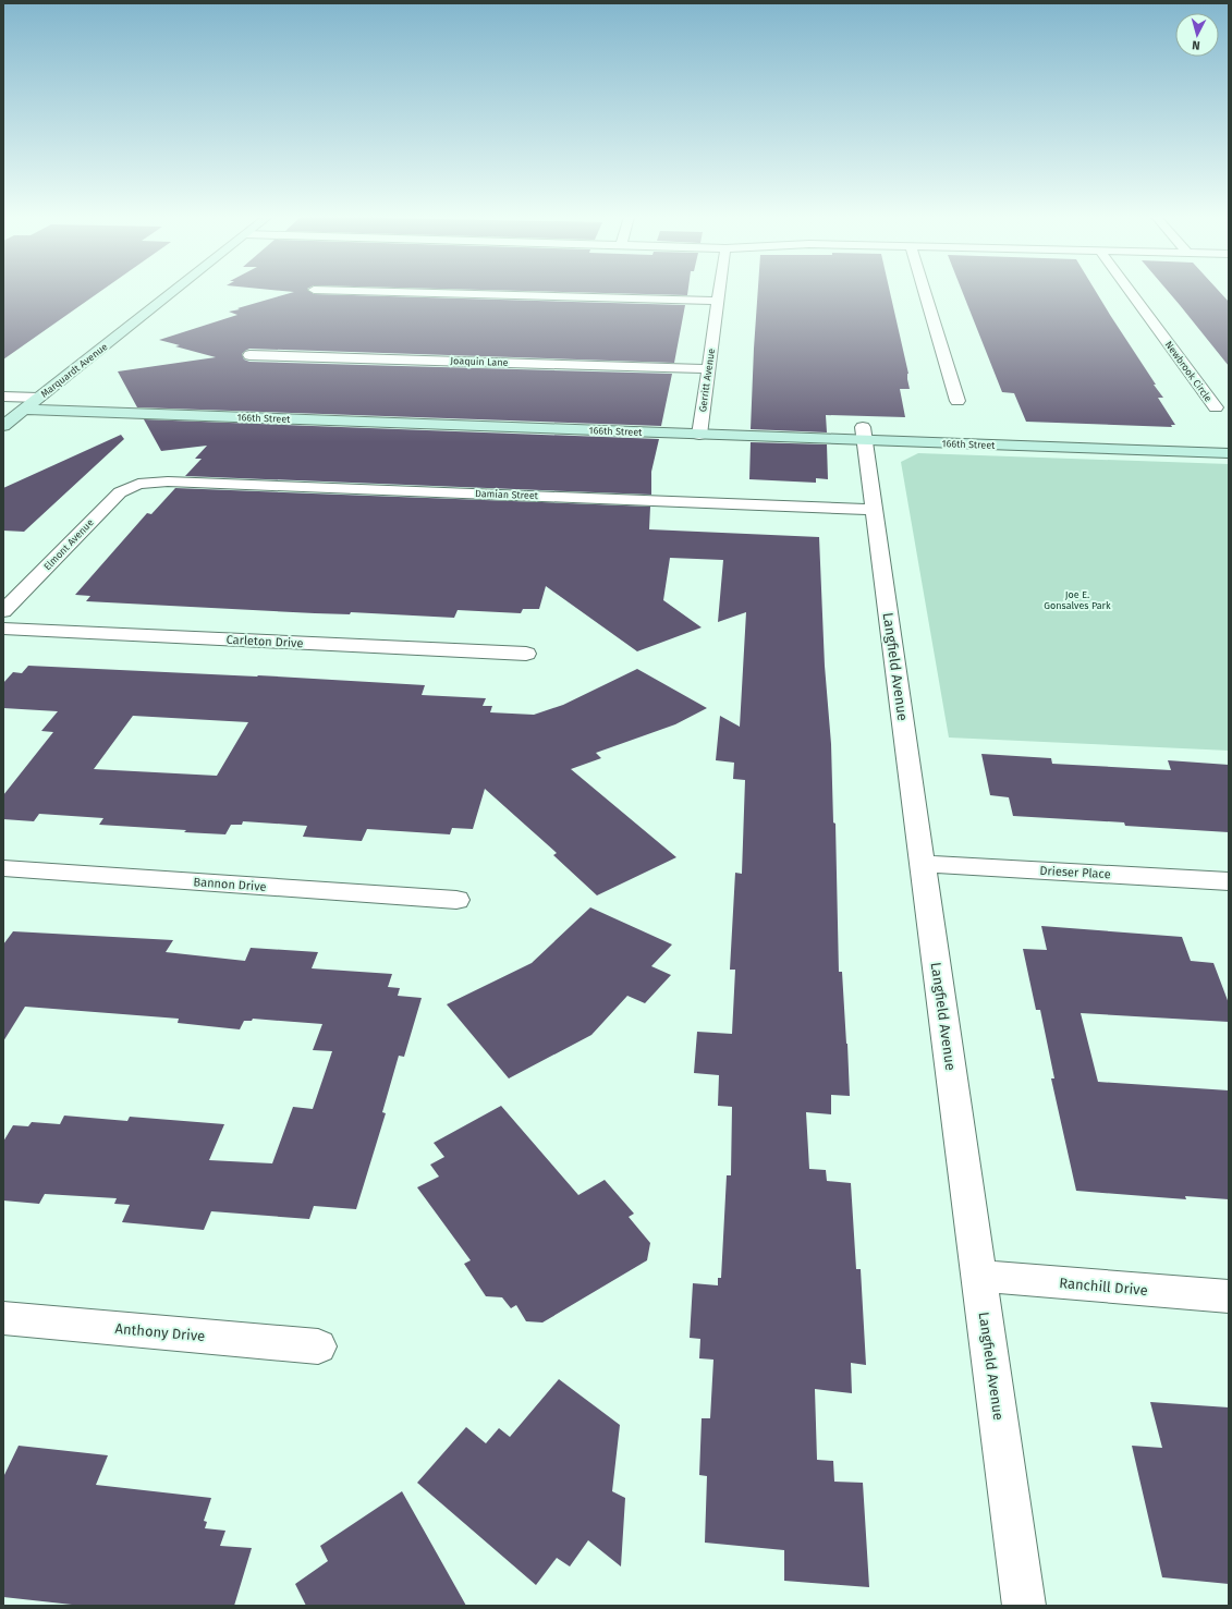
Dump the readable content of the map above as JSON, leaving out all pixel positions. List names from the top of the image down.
{
  "streets": {
    "street": [
      "Joaquin Lane",
      "Marquardt Avenue",
      "Newbrook Circle",
      "Gerritt Avenue",
      "166th Street",
      "Damian Street",
      "Elmont Avenue",
      "Carleton Drive",
      "Langfield Avenue",
      "Drieser Place",
      "Bannon Drive",
      "Ranchill Drive",
      "Anthony Drive"
    ]
  },
  "crossings": [
    ["Joaquin Lane", "Gerritt Avenue"],
    ["Marquardt Avenue", "166th Street"],
    ["Gerritt Avenue", "166th Street"],
    ["166th Street", "Langfield Avenue"],
    ["Damian Street", "Elmont Avenue"],
    ["Damian Street", "Langfield Avenue"],
    ["Langfield Avenue", "Drieser Place"],
    ["Langfield Avenue", "Ranchill Drive"]
  ],
  "parks": ["Joe E. Gonsalves Park"],
  "north": "bottom"
}
